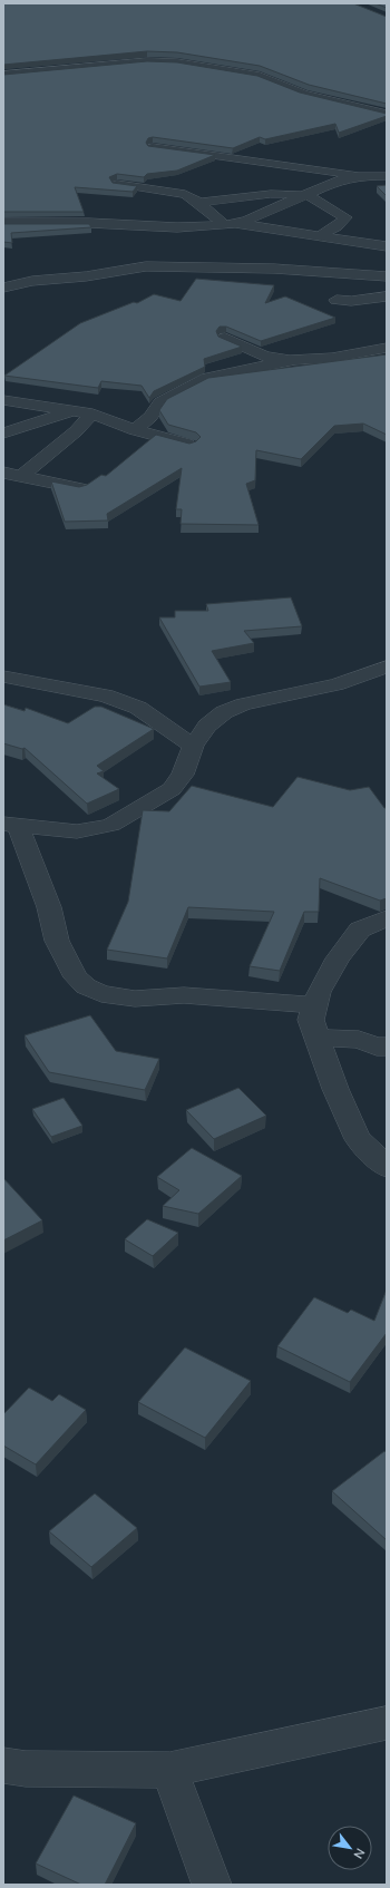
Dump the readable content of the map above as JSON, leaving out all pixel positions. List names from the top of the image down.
{
  "north": "bottom right"
}
